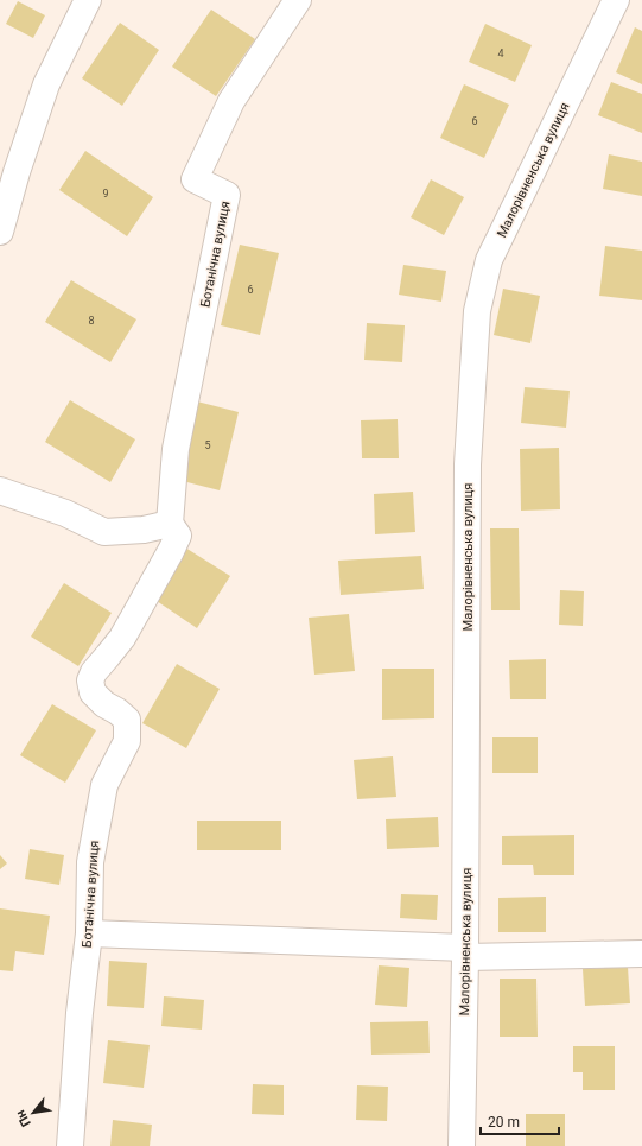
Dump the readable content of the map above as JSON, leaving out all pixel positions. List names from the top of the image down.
{
  "streets": {
    "street": ["Малорівненська вулиця", "Ботанічна вулиця"]
  },
  "house_numbers": [
    "4",
    "6",
    "9",
    "6",
    "8",
    "5"
  ],
  "scale_bar": "20 m",
  "north": "bottom left"
}
